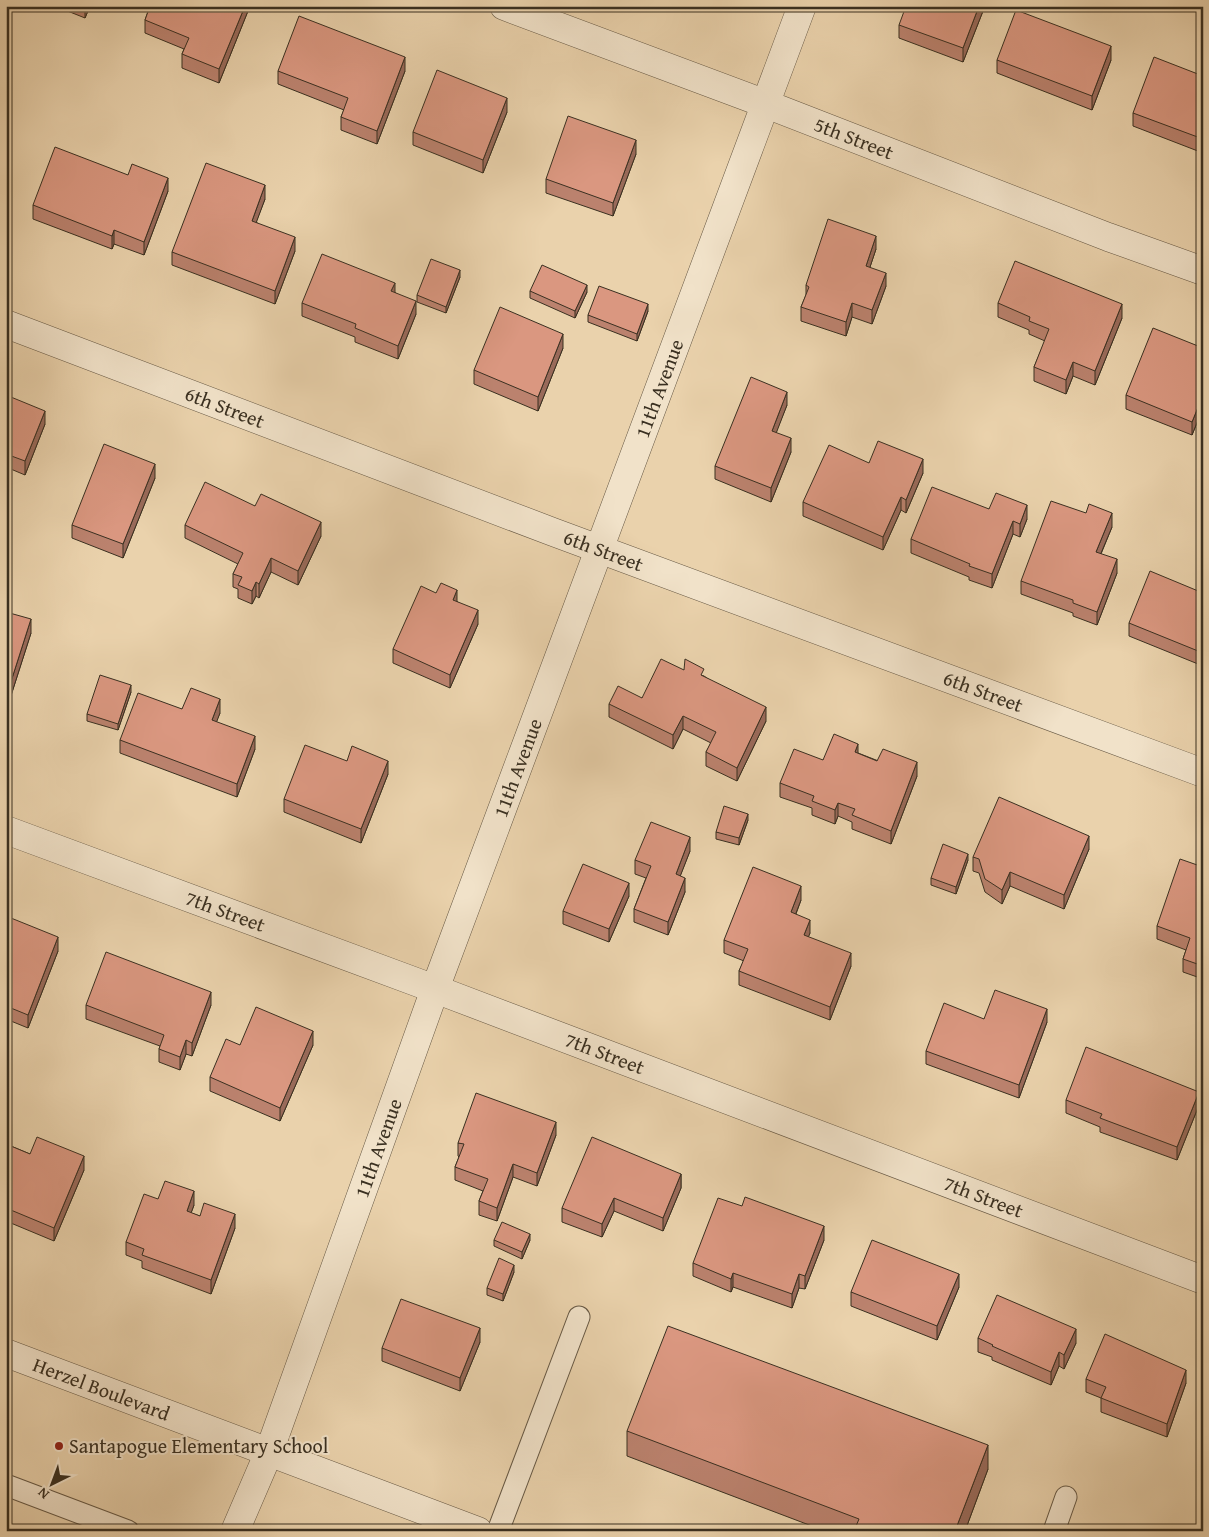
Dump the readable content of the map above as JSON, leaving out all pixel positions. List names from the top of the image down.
{
  "streets": {
    "street": [
      "5th Street",
      "11th Avenue",
      "6th Street",
      "7th Street",
      "Herzel Boulevard"
    ]
  },
  "crossings": [
    ["5th Street", "11th Avenue"],
    ["11th Avenue", "6th Street"],
    ["11th Avenue", "7th Street"],
    ["11th Avenue", "Herzel Boulevard"]
  ],
  "places": ["Santapogue Elementary School"],
  "north": "bottom left"
}
